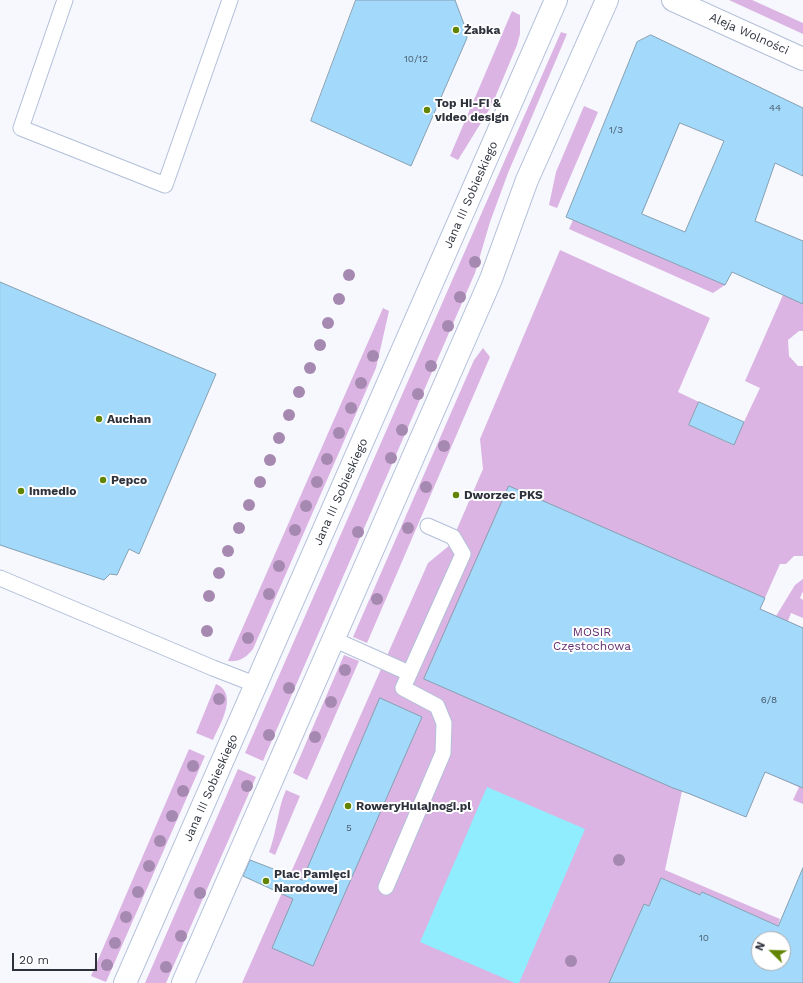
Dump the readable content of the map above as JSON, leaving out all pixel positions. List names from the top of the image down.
{
  "streets": {
    "street": ["Aleja Wolności", "Jana III Sobieskiego"]
  },
  "parks": ["MOSIR Częstochowa"],
  "places": [
    "Żabka",
    "Top Hi-Fi & video design",
    "Auchan",
    "Pepco",
    "inmedio",
    "Dworzec PKS",
    "RoweryHulajnogi.pl",
    "Plac Pamięci Narodowej"
  ],
  "house_numbers": [
    "10/12",
    "44",
    "1/3",
    "6/8",
    "5",
    "10"
  ],
  "scale_bar": "20 m",
  "north": "top left"
}
